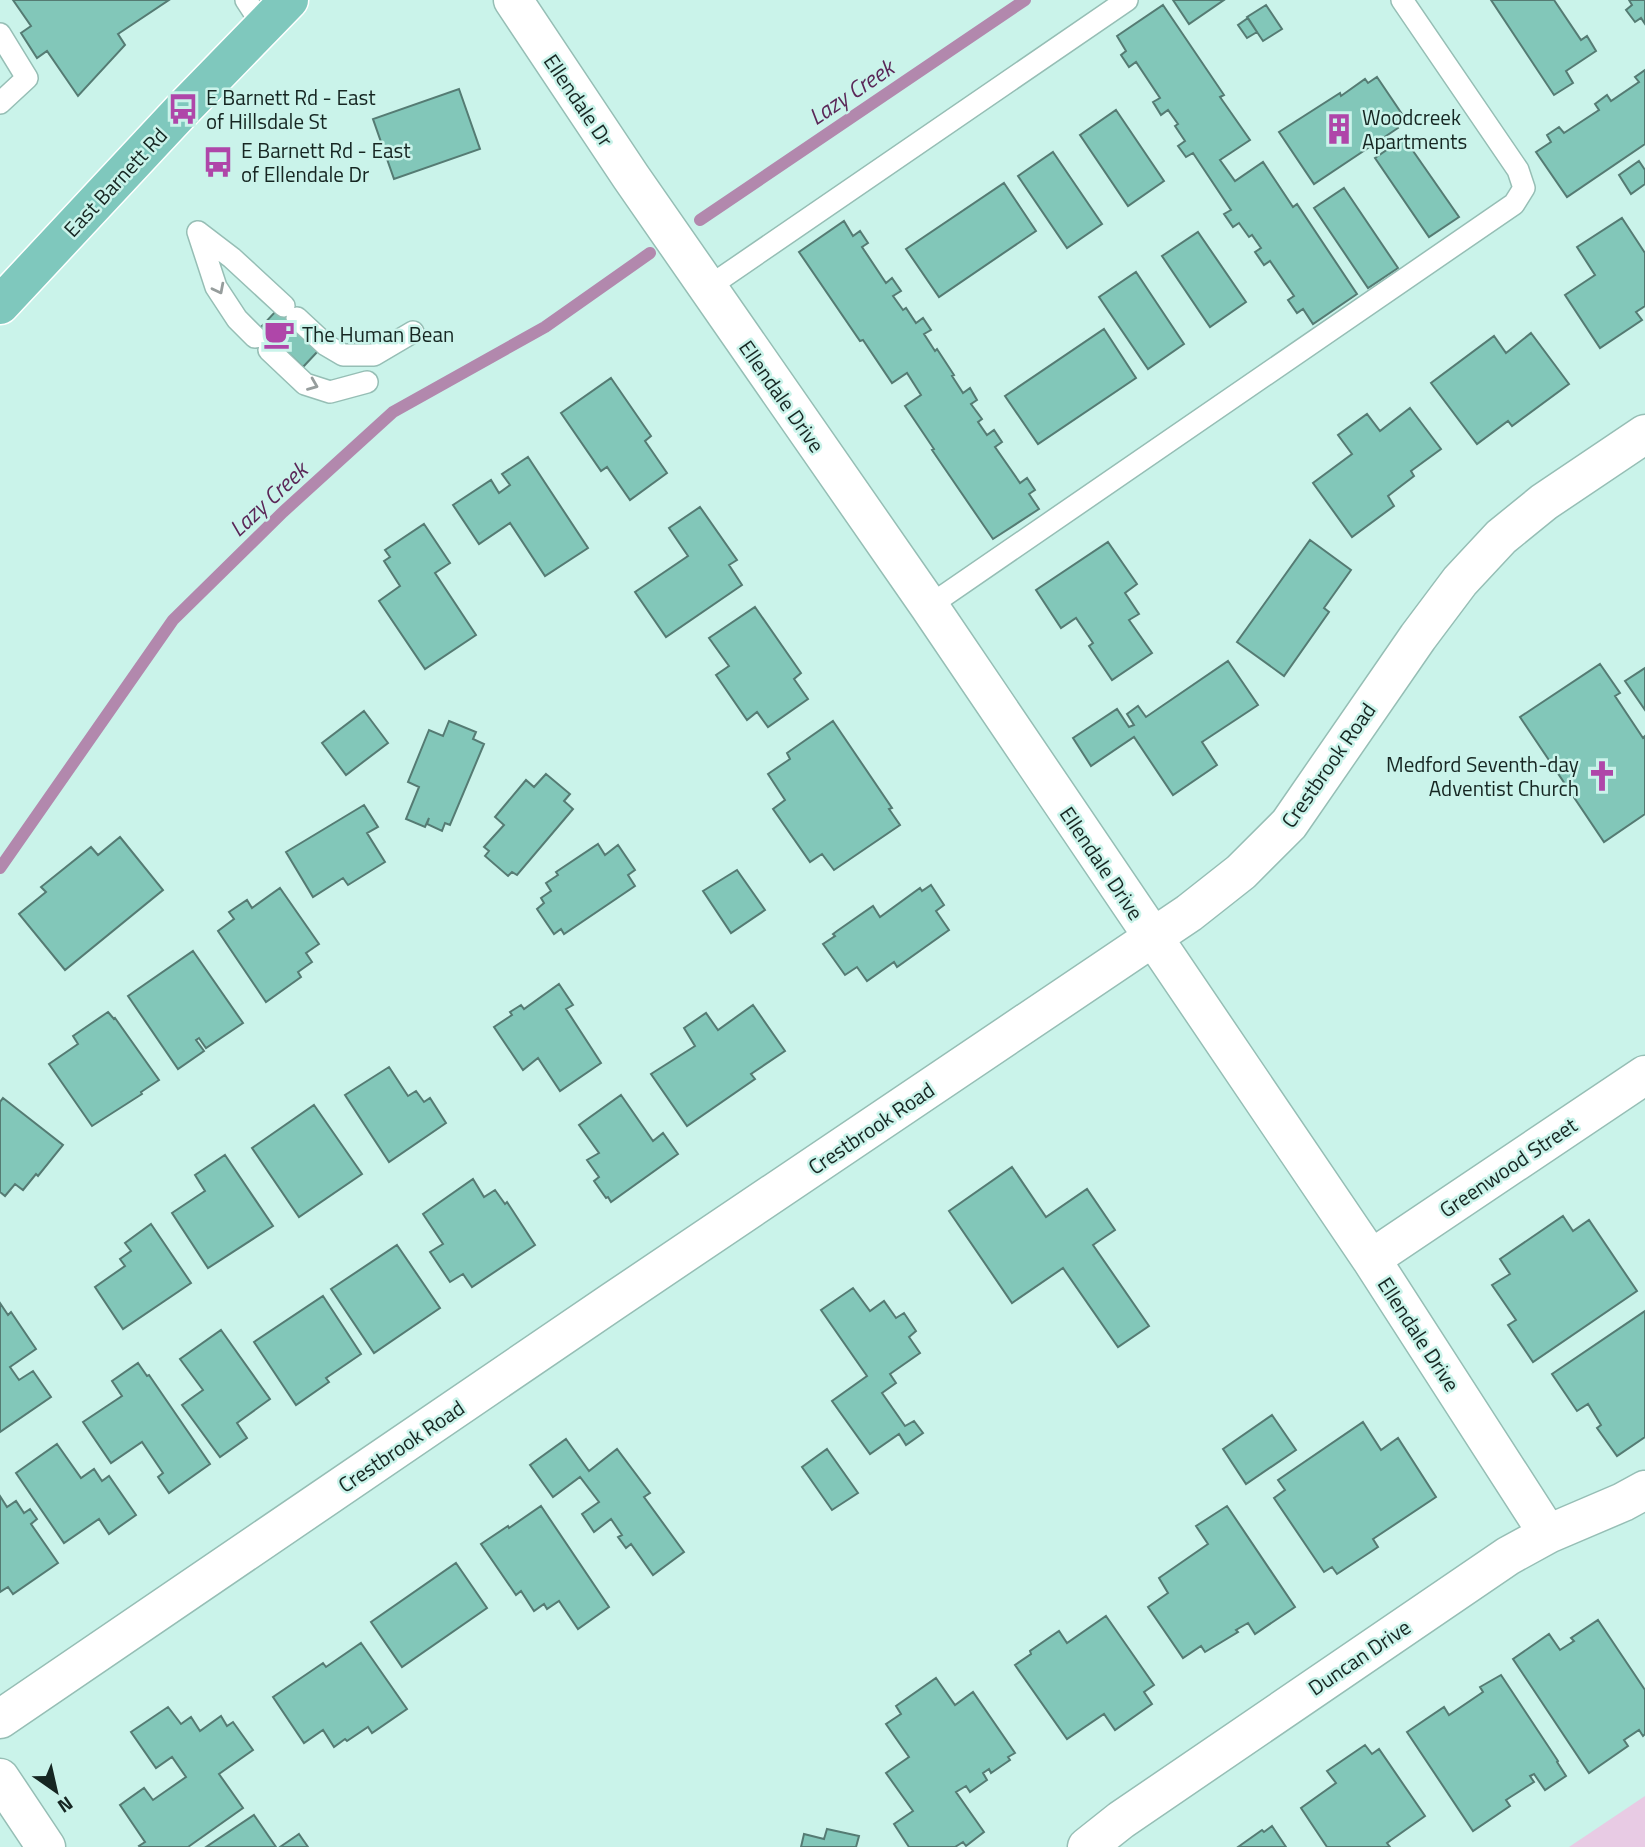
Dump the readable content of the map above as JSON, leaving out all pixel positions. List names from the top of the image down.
{
  "streets": {
    "main road": ["East Barnett Rd"],
    "street": [
      "Ellendale Dr",
      "Ellendale Drive",
      "Crestbrook Road",
      "Greenwood Street",
      "Duncan Drive"
    ]
  },
  "crossings": [
    ["Ellendale Dr", "Ellendale Drive"],
    ["Ellendale Drive", "Crestbrook Road"],
    ["Ellendale Drive", "Greenwood Street"],
    ["Ellendale Drive", "Duncan Drive"]
  ],
  "water": ["Lazy Creek"],
  "places": {
    "bus stop": ["E Barnett Rd - East of Hillsdale St", "E Barnett Rd - East of Ellendale Dr"],
    "building": ["Woodcreek Apartments"],
    "cafe": ["The Human Bean"],
    "church": ["Medford Seventh-day Adventist Church"]
  },
  "north": "bottom right"
}
